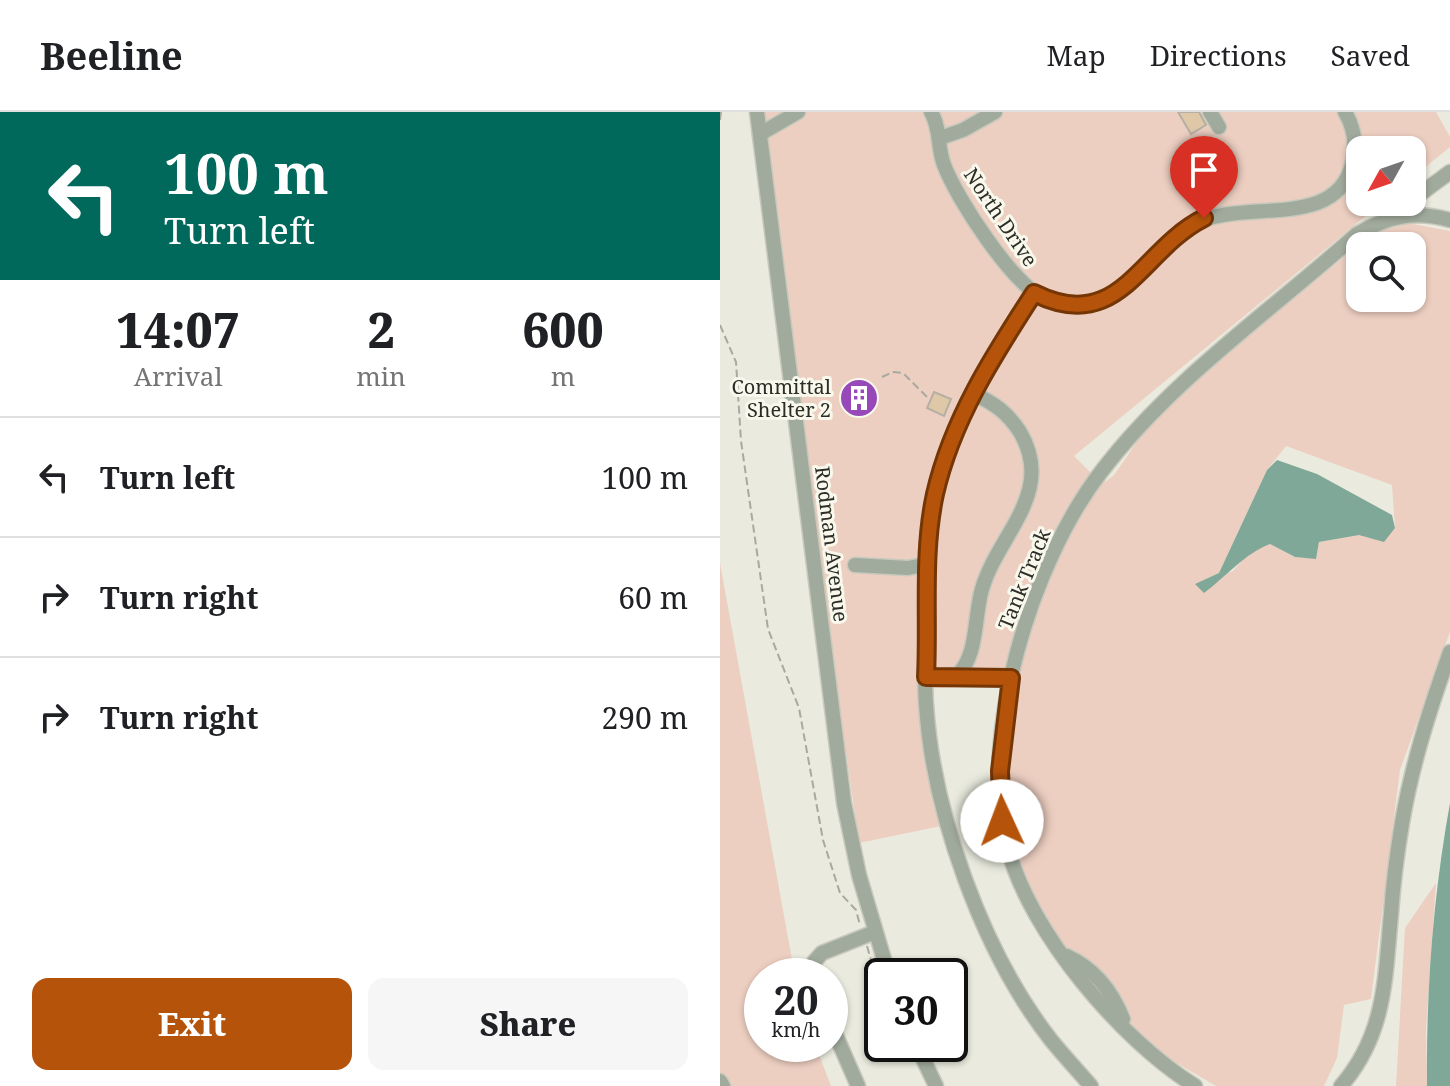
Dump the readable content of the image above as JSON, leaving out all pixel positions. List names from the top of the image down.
{
  "streets": {
    "street": ["North Drive", "Rodman Avenue", "Tank Track"]
  },
  "places": {
    "building": ["Committal Shelter 2"]
  },
  "north": "bottom left",
  "page": {
    "header": "Beeline",
    "nav": ["Map", "Directions", "Saved"],
    "turn": ["100 m", "Turn left"],
    "eta": [
      "14:07",
      "Arrival",
      "2",
      "min",
      "600",
      "m"
    ],
    "list": [
      {
        "name": "Turn left",
        "value": "100 m"
      },
      {
        "name": "Turn right",
        "value": "60 m"
      },
      {
        "name": "Turn right",
        "value": "290 m"
      }
    ],
    "speed": "20 km/h",
    "limit": "30",
    "buttons": ["Exit", "Share"]
  }
}
